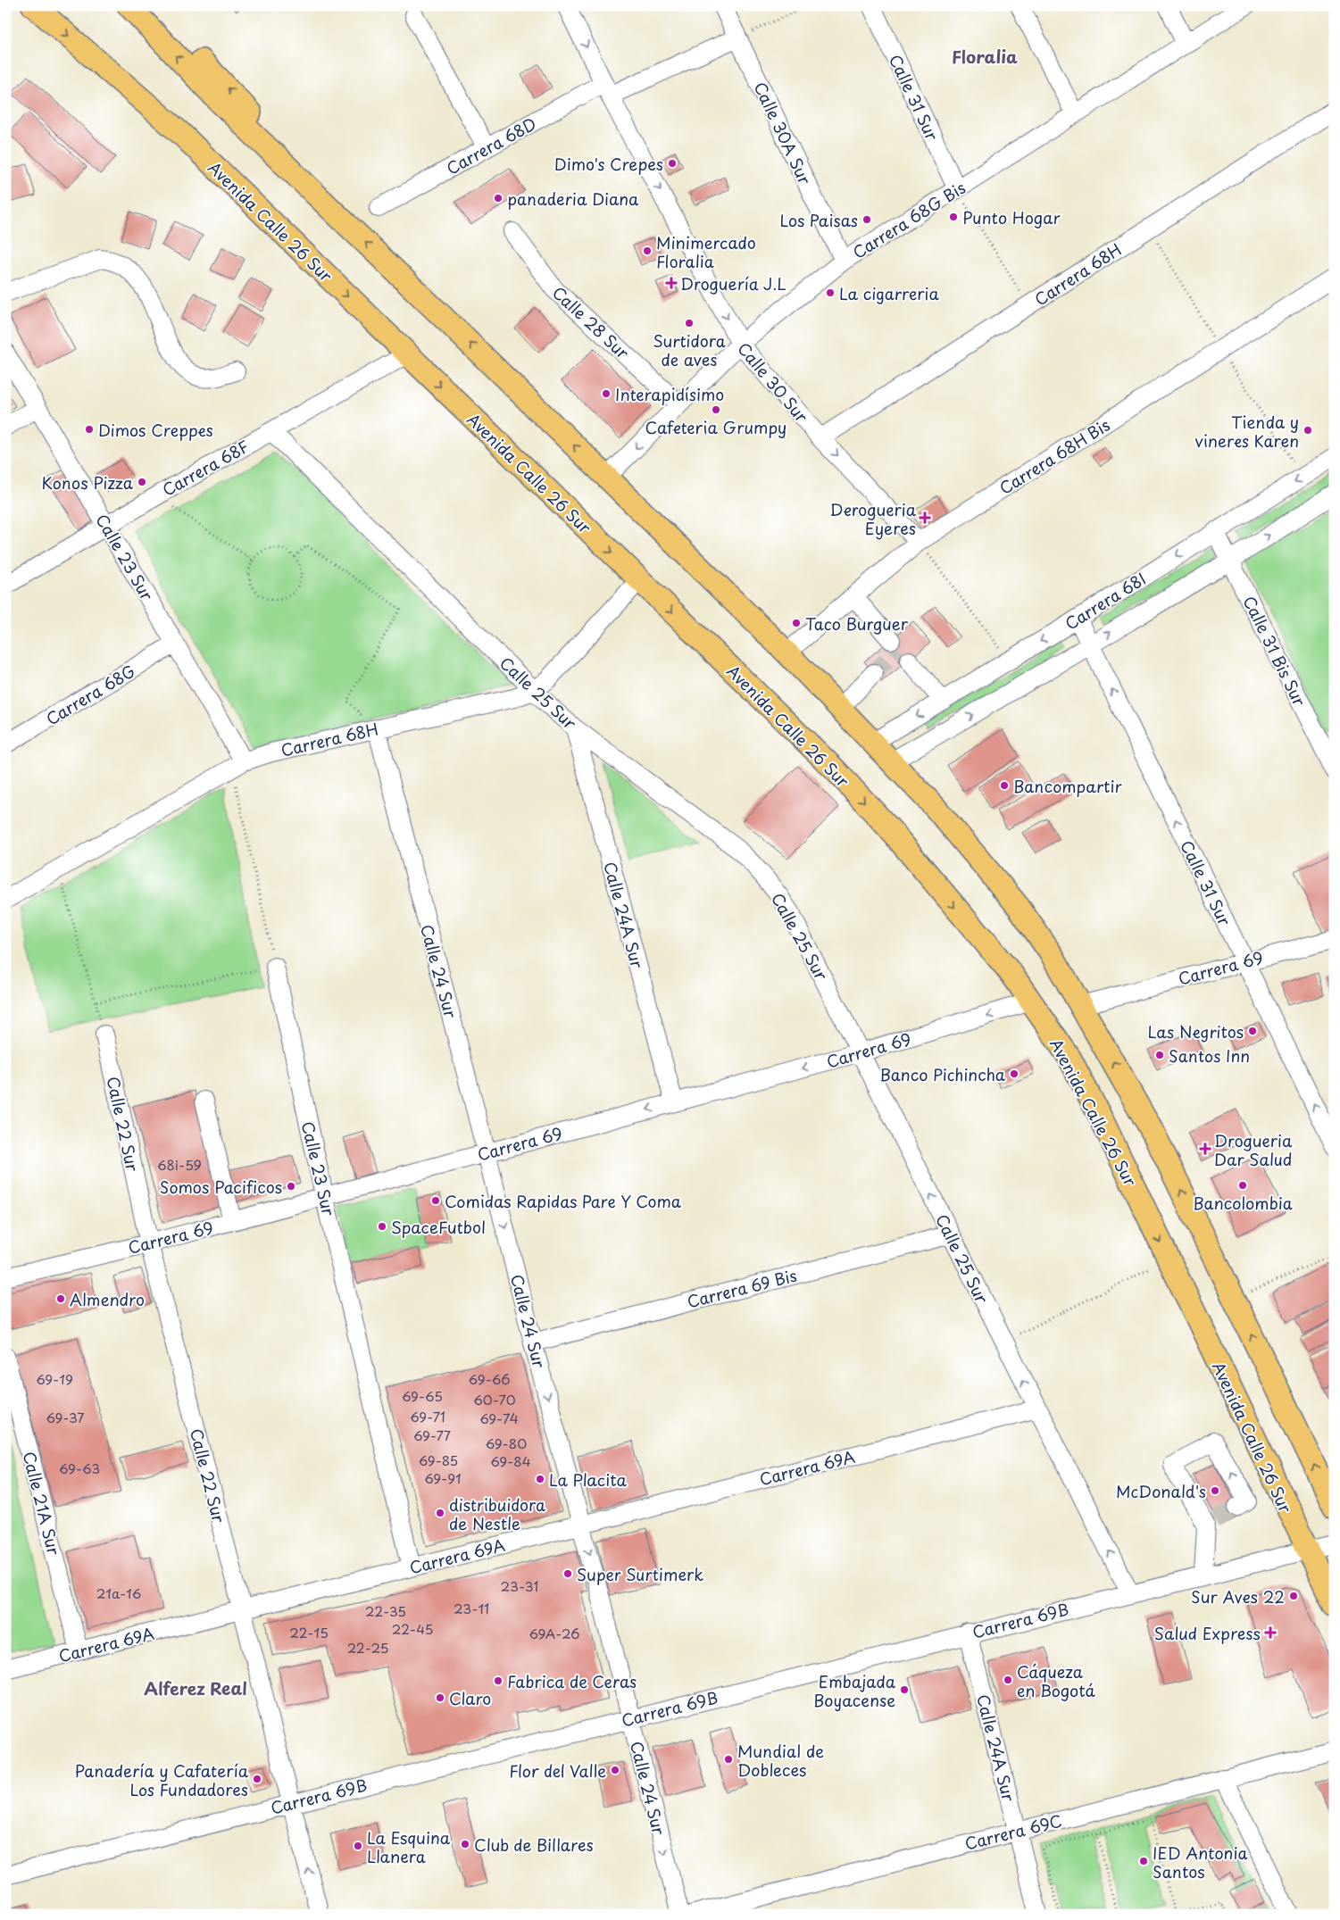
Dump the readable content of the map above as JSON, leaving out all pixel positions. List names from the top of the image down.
{
  "streets": {
    "main road": ["Avenida Calle 26 Sur"],
    "street": [
      "Calle 31 Sur",
      "Calle 30A Sur",
      "Carrera 68D",
      "Carrera 68G Bis",
      "Carrera 68H",
      "Calle 28 Sur",
      "Calle 30 Sur",
      "Carrera 68H Bis",
      "Carrera 68F",
      "Calle 23 Sur",
      "Carrera 68I",
      "Calle 31 Bis Sur",
      "Calle 25 Sur",
      "Carrera 68G",
      "Calle 24A Sur",
      "Carrera 69",
      "Calle 24 Sur",
      "Calle 22 Sur",
      "Carrera 69 Bis",
      "Carrera 69A",
      "Calle 21A Sur",
      "Carrera 69B",
      "Carrera 69C"
    ]
  },
  "crossings": [
    ["Calle 31 Sur", "Carrera 68G Bis"],
    ["Calle 31 Sur", "Carrera 68I"],
    ["Calle 31 Sur", "Carrera 69"],
    ["Calle 30A Sur", "Carrera 68D"],
    ["Calle 30A Sur", "Carrera 68G Bis"],
    ["Carrera 68D", "Calle 30 Sur"],
    ["Carrera 68G Bis", "Calle 28 Sur"],
    ["Carrera 68G Bis", "Calle 30 Sur"],
    ["Avenida Calle 26 Sur", "Carrera 68H"],
    ["Avenida Calle 26 Sur", "Carrera 68F"],
    ["Avenida Calle 26 Sur", "Carrera 69"],
    ["Avenida Calle 26 Sur", "Carrera 69B"],
    ["Carrera 68H", "Calle 30 Sur"],
    ["Carrera 68H", "Calle 23 Sur"],
    ["Carrera 68H", "Calle 25 Sur"],
    ["Carrera 68H", "Calle 24 Sur"],
    ["Calle 30 Sur", "Carrera 68H Bis"],
    ["Carrera 68F", "Calle 23 Sur"],
    ["Carrera 68F", "Calle 25 Sur"],
    ["Calle 23 Sur", "Carrera 68G"],
    ["Calle 23 Sur", "Carrera 69"],
    ["Calle 23 Sur", "Carrera 69A"],
    ["Carrera 68I", "Calle 31 Bis Sur"],
    ["Calle 25 Sur", "Calle 24A Sur"],
    ["Calle 25 Sur", "Carrera 69"],
    ["Calle 25 Sur", "Carrera 69 Bis"],
    ["Calle 25 Sur", "Carrera 69A"],
    ["Calle 25 Sur", "Carrera 69B"],
    ["Calle 24A Sur", "Carrera 69"],
    ["Calle 24A Sur", "Carrera 69B"],
    ["Calle 24A Sur", "Carrera 69C"],
    ["Carrera 69", "Calle 24 Sur"],
    ["Carrera 69", "Calle 22 Sur"],
    ["Calle 24 Sur", "Carrera 69 Bis"],
    ["Calle 24 Sur", "Carrera 69A"],
    ["Calle 24 Sur", "Carrera 69B"],
    ["Calle 22 Sur", "Carrera 69A"],
    ["Calle 22 Sur", "Carrera 69B"],
    ["Carrera 69A", "Calle 21A Sur"]
  ],
  "one_way": [
    "Calle 31 Sur",
    "Calle 30 Sur",
    "Carrera 69",
    "Calle 24 Sur"
  ],
  "districts": ["Floralia", "Alferez Real"],
  "places": {
    "other": [
      "Dimo's Crepes",
      "panaderia Diana",
      "Punto Hogar",
      "Los Paisas",
      "Minimercado Floralia",
      "La cigarreria",
      "Surtidora de aves",
      "Interapidísimo",
      "Cafeteria Grumpy",
      "Dimos Creppes",
      "Tienda y vineres Karen",
      "Konos Pizza",
      "Taco Burguer",
      "Bancompartir",
      "Las Negritos",
      "Santos Inn",
      "Banco Pichincha",
      "Bancolombia",
      "Somos Pacificos",
      "Comidas Rapidas Pare Y Coma",
      "SpaceFutbol",
      "Almendro",
      "La Placita",
      "McDonald's",
      "distribuidora de Nestle",
      "Super Surtimerk",
      "Sur Aves 22",
      "Cáqueza en Bogotá",
      "Fabrica de Ceras",
      "Embajada Boyacense",
      "Claro",
      "Mundial de Dobleces",
      "Flor del Valle",
      "Panadería y Cafatería Los Fundadores",
      "Club de Billares",
      "La Esquina Llanera",
      "IED Antonia Santos"
    ],
    "health": [
      "Droguería J.L",
      "Derogueria Eyeres",
      "Drogueria Dar Salud",
      "Salud Express"
    ]
  },
  "house_numbers": [
    "68i-59",
    "69-19",
    "69-66",
    "69-65",
    "60-70",
    "69-71",
    "69-37",
    "69-74",
    "69-77",
    "69-80",
    "69-85",
    "69-84",
    "69-63",
    "69-91",
    "23-31",
    "21a-16",
    "23-11",
    "22-35",
    "22-45",
    "22-15",
    "69A-26",
    "22-25"
  ]
}
